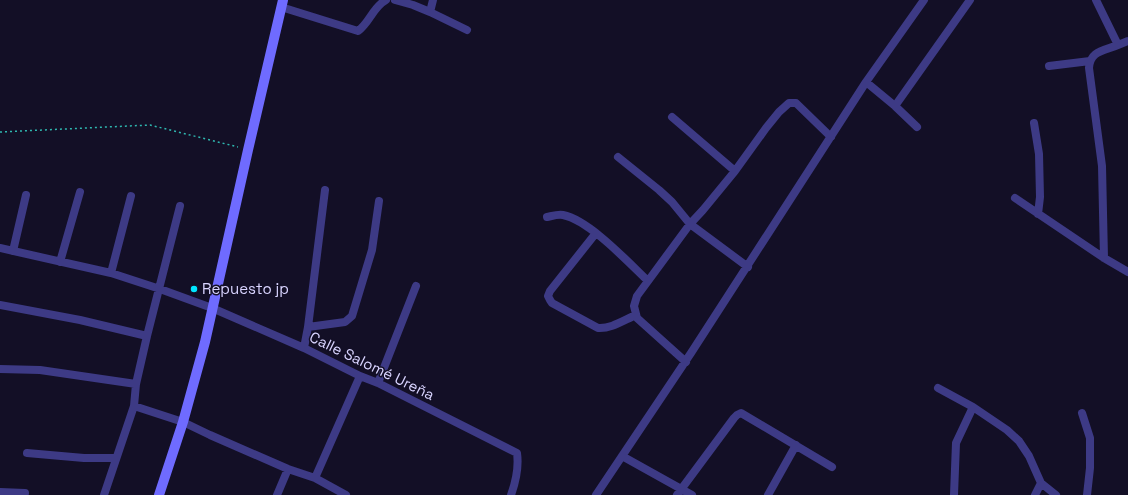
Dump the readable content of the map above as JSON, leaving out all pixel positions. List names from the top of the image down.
{
  "streets": {
    "street": ["Calle Salomé Ureña"]
  },
  "places": ["Repuesto jp"]
}
